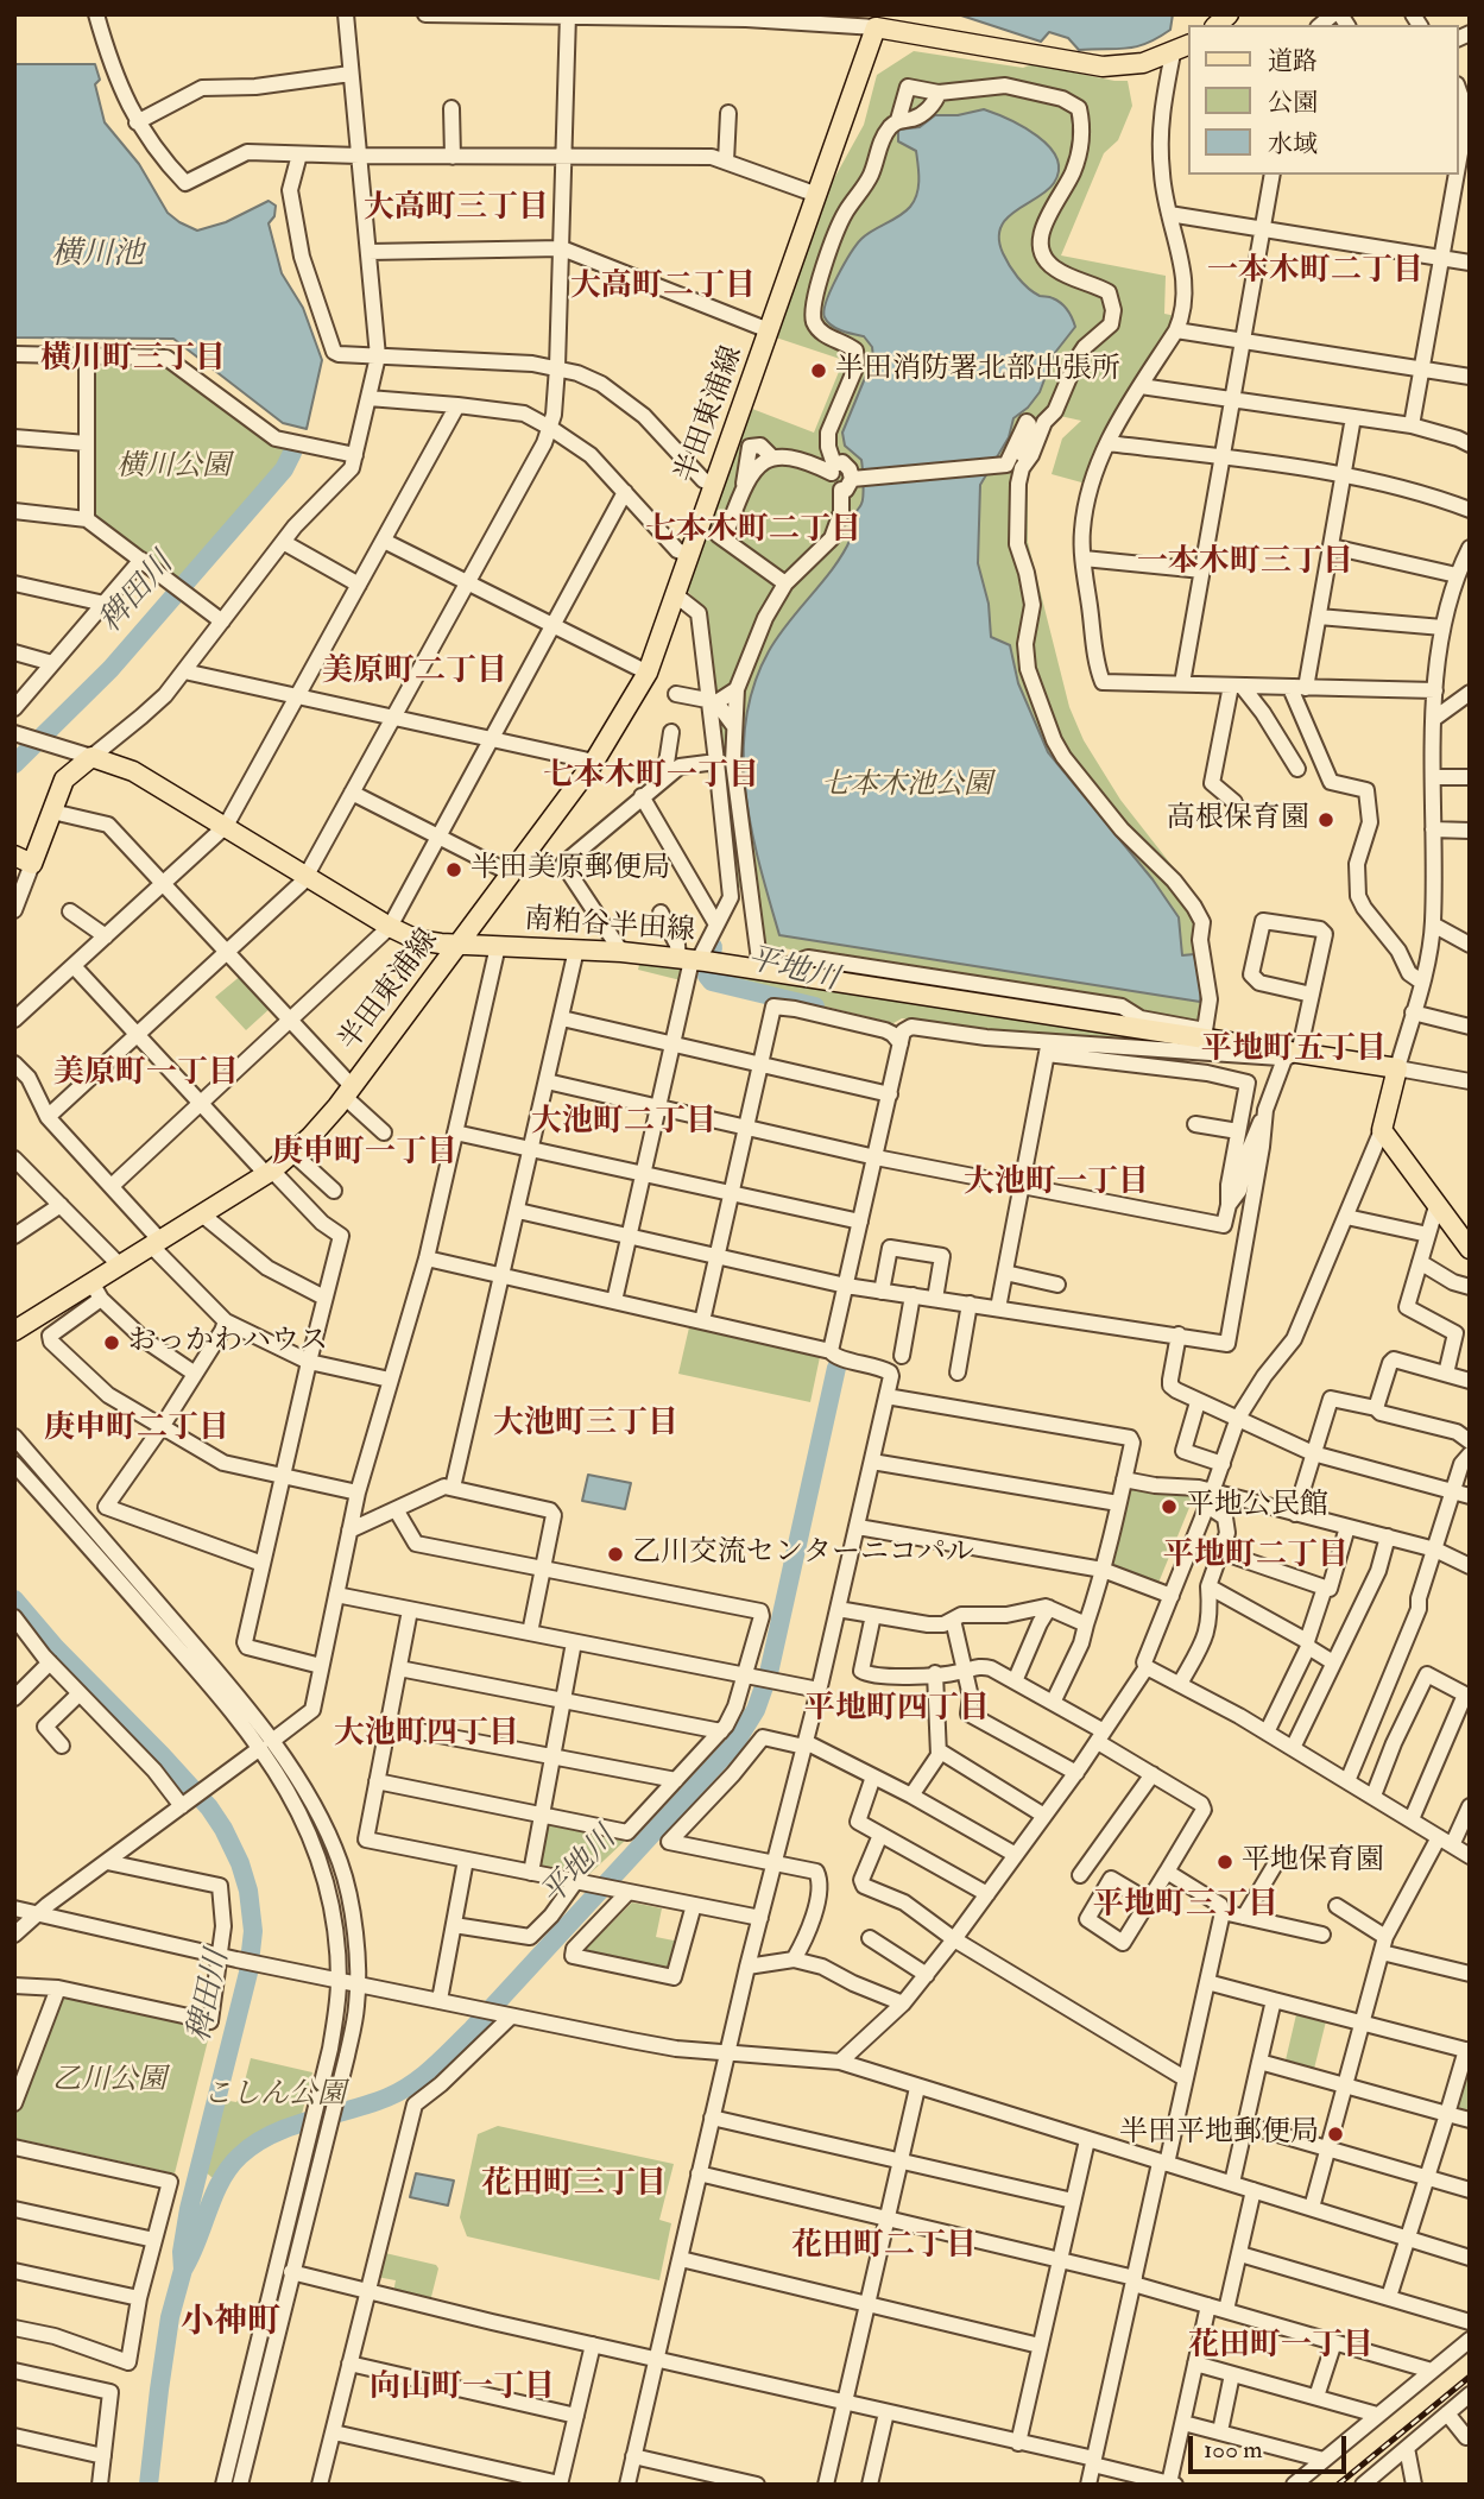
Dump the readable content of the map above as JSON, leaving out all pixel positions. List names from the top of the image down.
{
  "streets": {
    "main road": ["半田東浦線", "南粕谷半田線"]
  },
  "crossings": [
    ["半田東浦線", "南粕谷半田線"]
  ],
  "districts": [
    "大高町三丁目",
    "一本木町二丁目",
    "大高町二丁目",
    "横川町三丁目",
    "七本木町二丁目",
    "一本木町三丁目",
    "美原町二丁目",
    "七本木町一丁目",
    "平地町五丁目",
    "美原町一丁目",
    "大池町二丁目",
    "庚申町一丁目",
    "大池町一丁目",
    "大池町三丁目",
    "庚申町二丁目",
    "平地町二丁目",
    "平地町四丁目",
    "大池町四丁目",
    "平地町三丁目",
    "花田町三丁目",
    "花田町二丁目",
    "小神町",
    "花田町一丁目",
    "向山町一丁目"
  ],
  "water": ["横川池", "稗田川", "平地川"],
  "parks": [
    "横川公園",
    "七本木池公園",
    "乙川公園",
    "こしん公園"
  ],
  "places": [
    "半田消防署北部出張所",
    "高根保育園",
    "半田美原郵便局",
    "おっかわハウス",
    "平地公民館",
    "乙川交流センターニコパル",
    "平地保育園",
    "半田平地郵便局"
  ],
  "legend": ["道路", "公園", "水域"],
  "scale_bar": "100 m"
}
